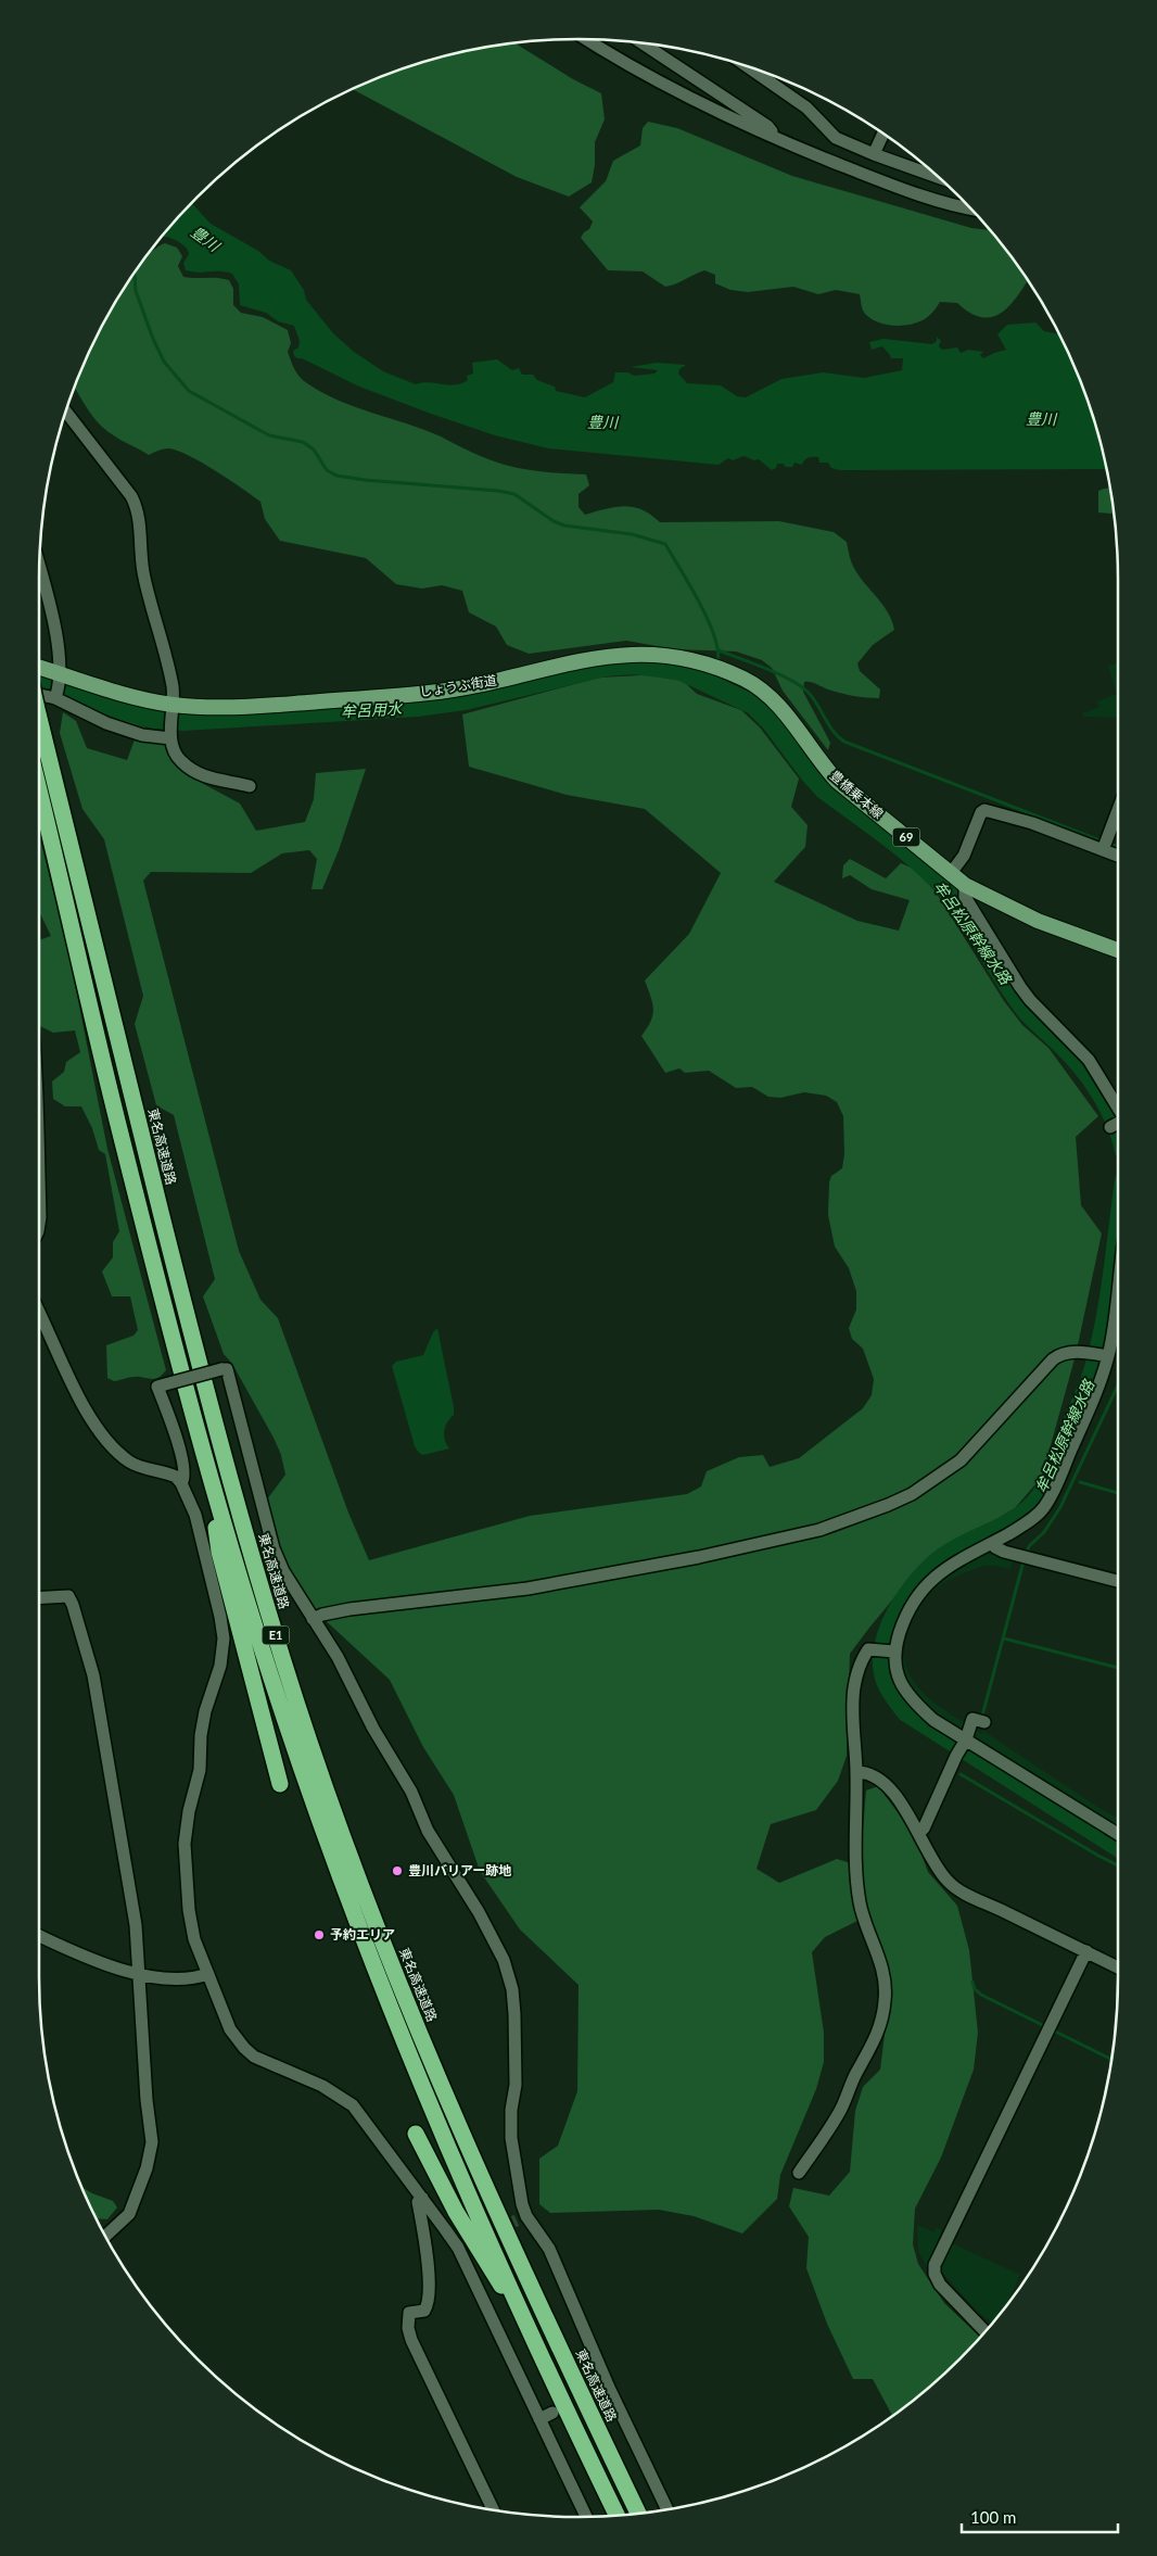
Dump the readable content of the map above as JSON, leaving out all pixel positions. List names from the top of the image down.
{
  "streets": {
    "highway": ["東名高速道路", "E1"],
    "main road": ["しょうぶ街道", "豊橋乗本線", "69"]
  },
  "crossings": [
    ["しょうぶ街道", "豊橋乗本線"]
  ],
  "water": ["豊川", "牟呂用水", "牟呂松原幹線水路"],
  "places": ["豊川バリアー跡地", "予約エリア"],
  "scale_bar": "100 m"
}
